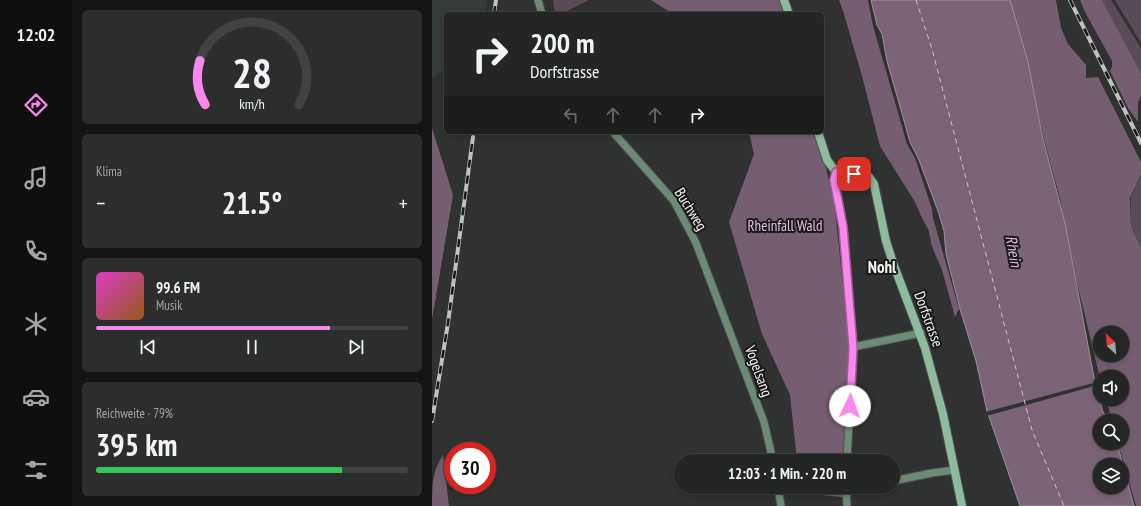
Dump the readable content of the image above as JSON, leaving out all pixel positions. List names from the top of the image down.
{
  "streets": {
    "street": ["Buchweg", "Dorfstrasse", "Vogelsang"]
  },
  "crossings": [
    ["Buchweg", "Vogelsang"]
  ],
  "districts": ["Nohl"],
  "water": ["Rhein"],
  "parks": ["Rheinfall Wald"],
  "north": "top left",
  "page": {
    "tabs": "12:02",
    "turn": ["200 m", "Dorfstrasse"],
    "tile": [
      "Klima",
      ["Reichweite · 79%", "395 km"]
    ],
    "heat": ["−", "21.5°", "+"],
    "song": ["99.6 FM", "Musik"],
    "limit": "30",
    "trip": "12:03 · 1 Min. · 220 m",
    "gauge": ["28", "km/h"]
  }
}
